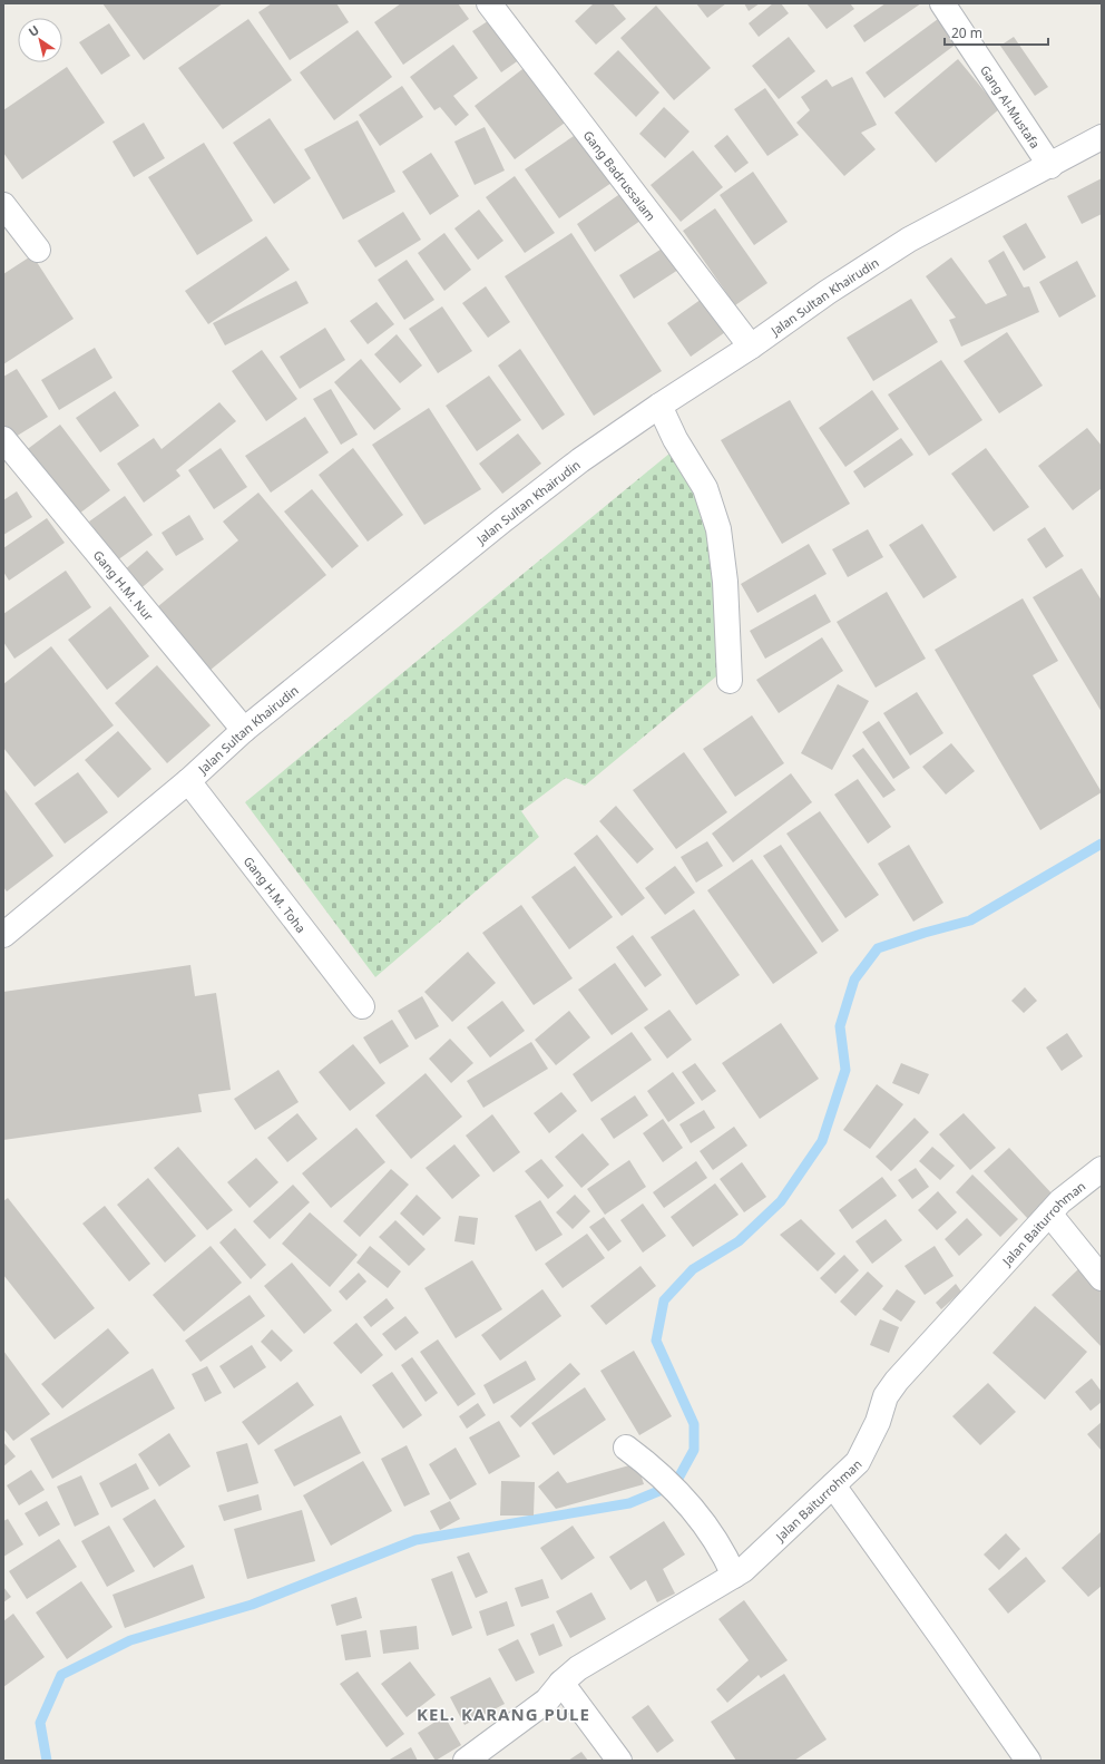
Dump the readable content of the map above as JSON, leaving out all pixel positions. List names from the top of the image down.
{
  "streets": {
    "street": [
      "Gang Al-Mustafa",
      "Gang Badrussalam",
      "Jalan Sultan Khairudin",
      "Gang H.M. Nur",
      "Gang H.M. Toha",
      "Jalan Baiturrohman"
    ]
  },
  "crossings": [
    ["Gang Al-Mustafa", "Jalan Sultan Khairudin"],
    ["Gang Badrussalam", "Jalan Sultan Khairudin"],
    ["Jalan Sultan Khairudin", "Gang H.M. Nur"],
    ["Jalan Sultan Khairudin", "Gang H.M. Toha"]
  ],
  "districts": ["KEL. KARANG PULE"],
  "scale_bar": "20 m",
  "north": "top left"
}
